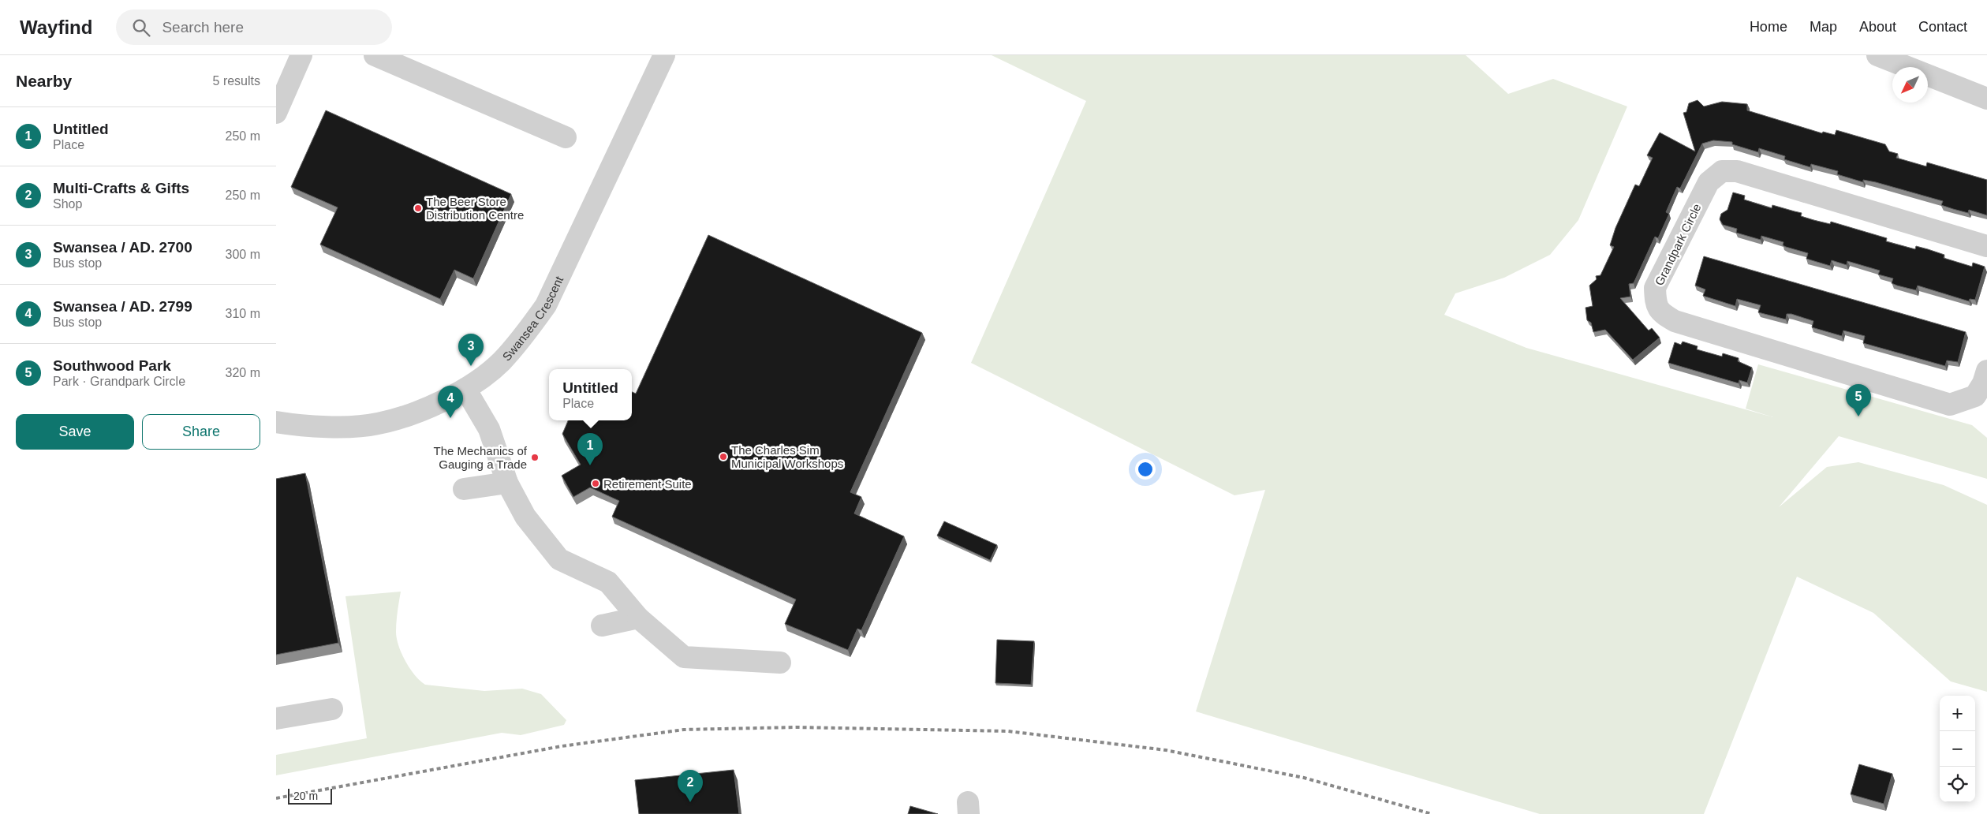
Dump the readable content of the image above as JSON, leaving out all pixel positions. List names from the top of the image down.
{
  "streets": {
    "street": ["Grandpark Circle", "Swansea Crescent"]
  },
  "places": [
    "The Beer Store Distribution Centre",
    "The Charles Sim Municipal Workshops",
    "The Mechanics of Gauging a Trade",
    "Retirement Suite"
  ],
  "scale_bar": "20 m",
  "north": "bottom left",
  "page": {
    "header": "Wayfind",
    "search": "Search here",
    "nav": [
      "Home",
      "Map",
      "About",
      "Contact"
    ],
    "heading": ["Nearby", "5 results"],
    "list": [
      {
        "mark": "1",
        "name": "Untitled",
        "note": "Place",
        "value": "250 m"
      },
      {
        "mark": "2",
        "name": "Multi-Crafts & Gifts",
        "note": "Shop",
        "value": "250 m"
      },
      {
        "mark": "3",
        "name": "Swansea / AD. 2700",
        "note": "Bus stop",
        "value": "300 m"
      },
      {
        "mark": "4",
        "name": "Swansea / AD. 2799",
        "note": "Bus stop",
        "value": "310 m"
      },
      {
        "mark": "5",
        "name": "Southwood Park",
        "note": "Park · Grandpark Circle",
        "value": "320 m"
      }
    ],
    "pins": [
      "3",
      "5",
      "4",
      "1",
      "2"
    ],
    "popup": ["Untitled", "Place"],
    "buttons": ["Save", "Share"],
    "map_buttons": ["+", "−"],
    "scale": "20 m"
  }
}
